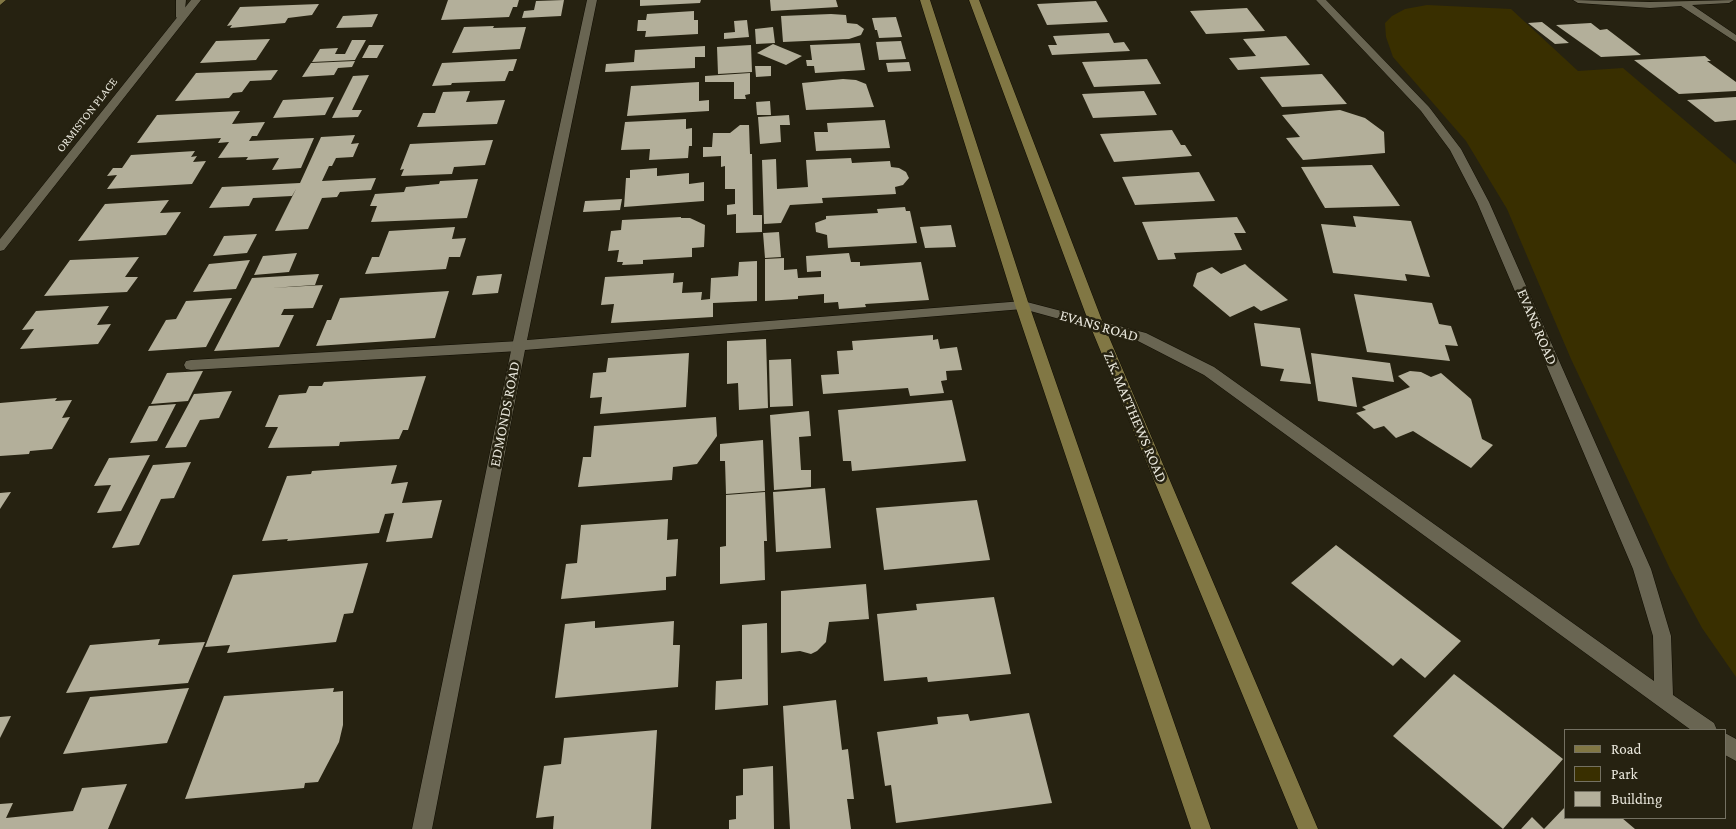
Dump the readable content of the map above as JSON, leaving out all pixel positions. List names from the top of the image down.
{
  "streets": {
    "street": [
      "ORMISTON PLACE",
      "EVANS ROAD",
      "EDMONDS ROAD",
      "Z.K. MATTHEWS ROAD"
    ]
  },
  "crossings": [
    ["EVANS ROAD", "EDMONDS ROAD"],
    ["EVANS ROAD", "Z.K. MATTHEWS ROAD"]
  ],
  "legend": ["Road", "Park", "Building"]
}
